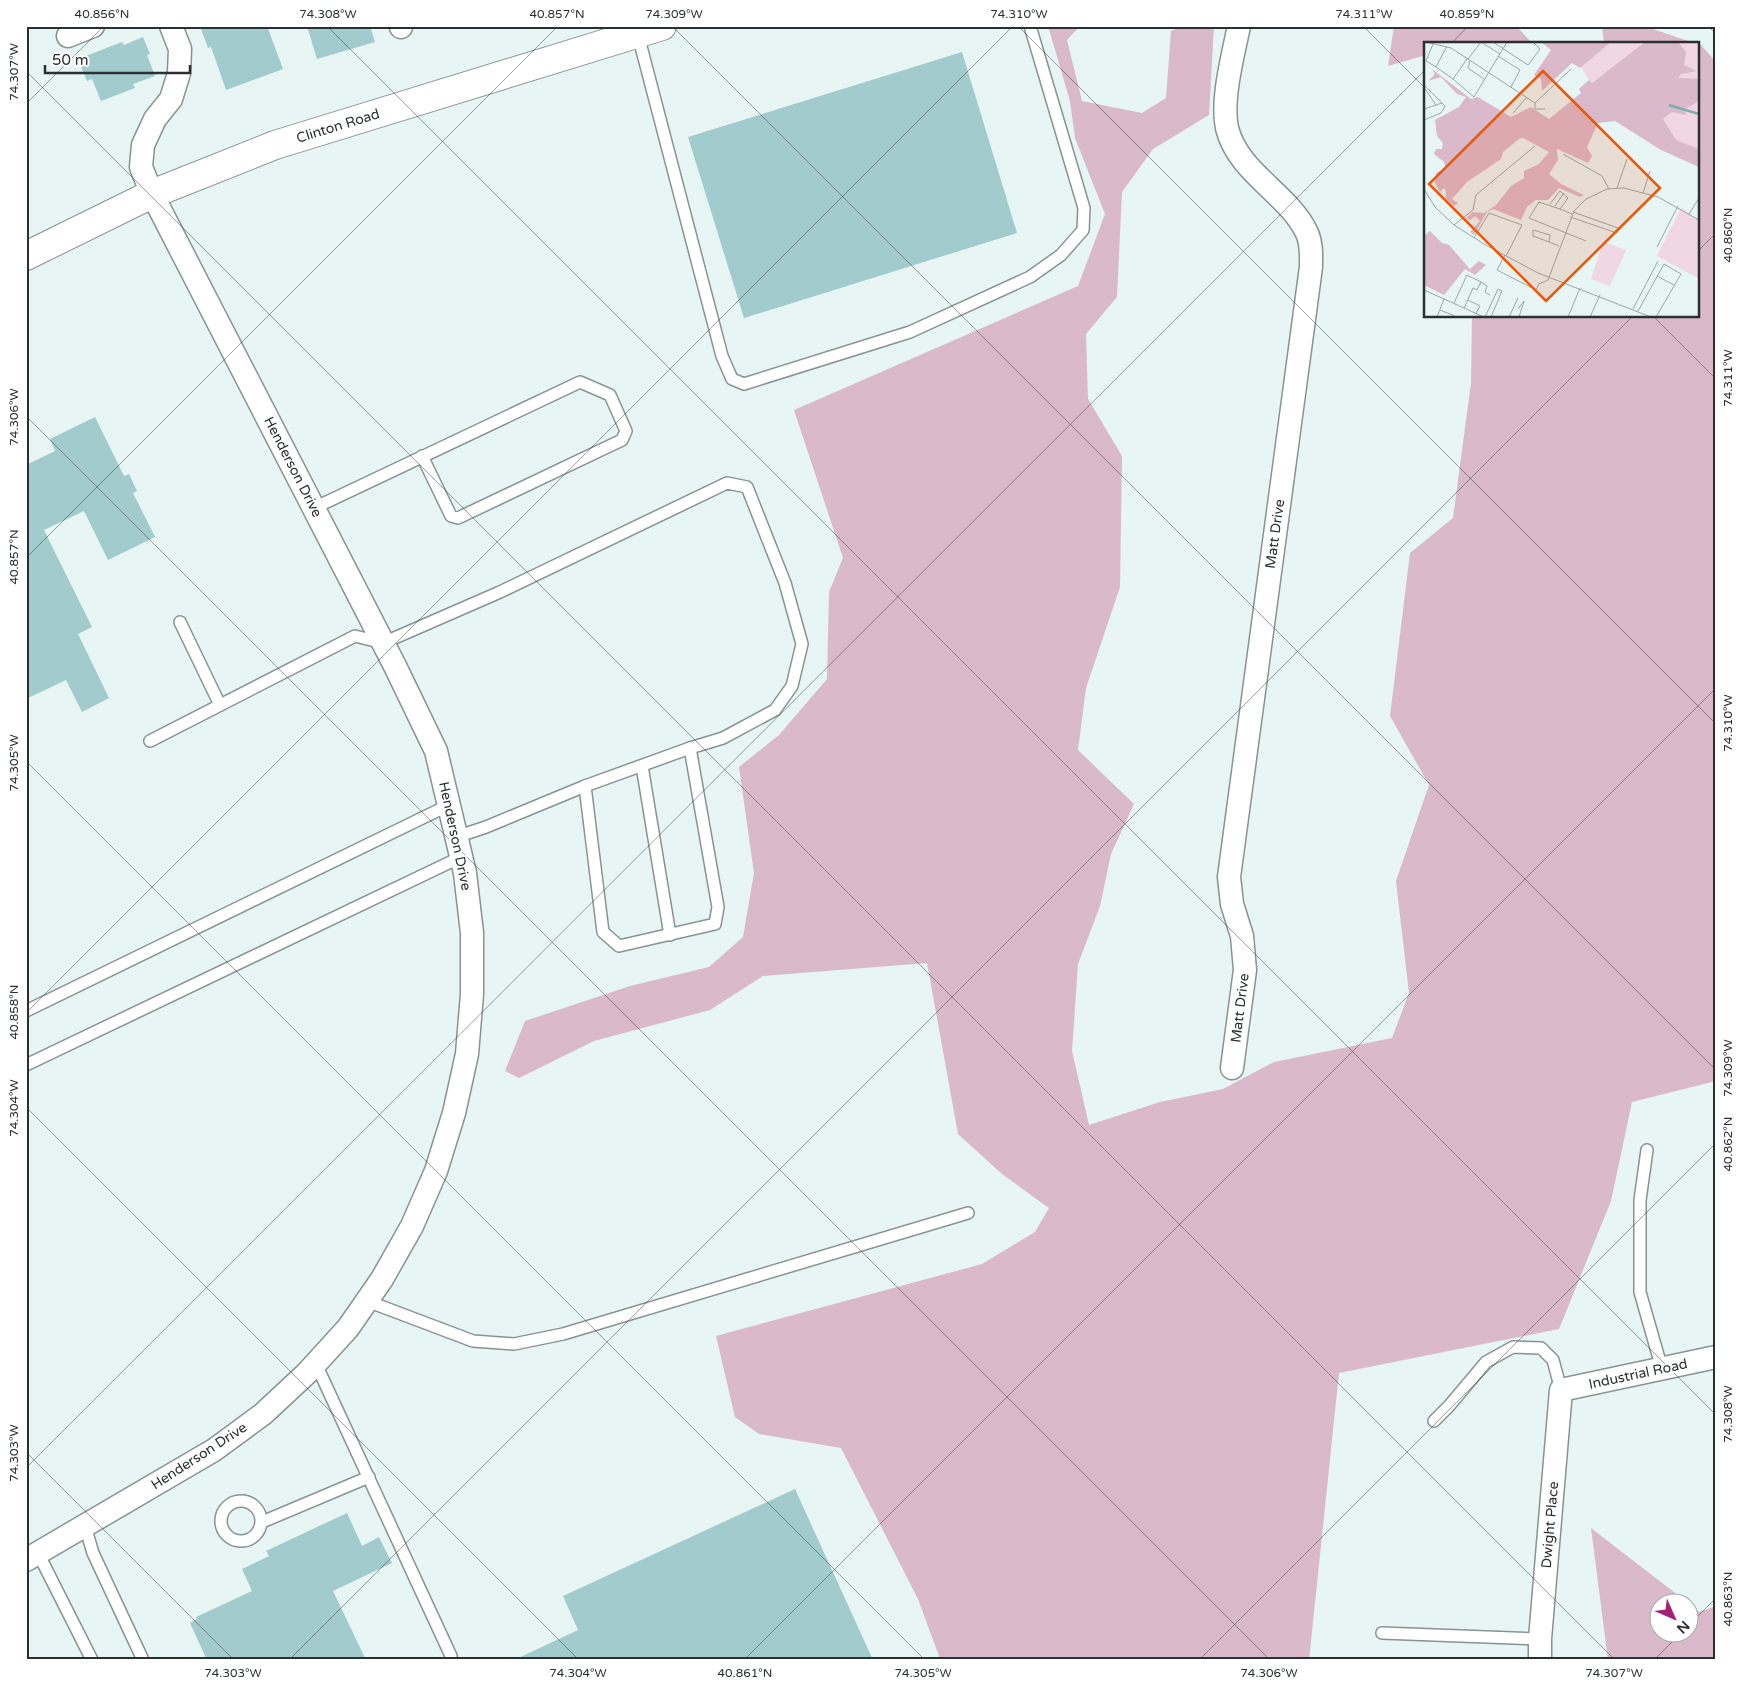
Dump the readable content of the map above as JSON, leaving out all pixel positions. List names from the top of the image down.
{
  "streets": {
    "street": [
      "Clinton Road",
      "Henderson Drive",
      "Matt Drive",
      "Industrial Road",
      "Dwight Place"
    ]
  },
  "crossings": [
    ["Clinton Road", "Henderson Drive"],
    ["Industrial Road", "Dwight Place"]
  ],
  "scale_bar": "50 m",
  "north": "bottom right",
  "coordinates": [
    "40.856°N",
    "74.308°W",
    "40.857°N",
    "74.309°W",
    "74.310°W",
    "74.311°W",
    "40.859°N",
    "74.307°W",
    "40.860°N",
    "74.306°W",
    "74.305°W",
    "40.858°N",
    "74.304°W",
    "40.862°N",
    "74.303°W",
    "40.863°N",
    "40.861°N"
  ]
}
